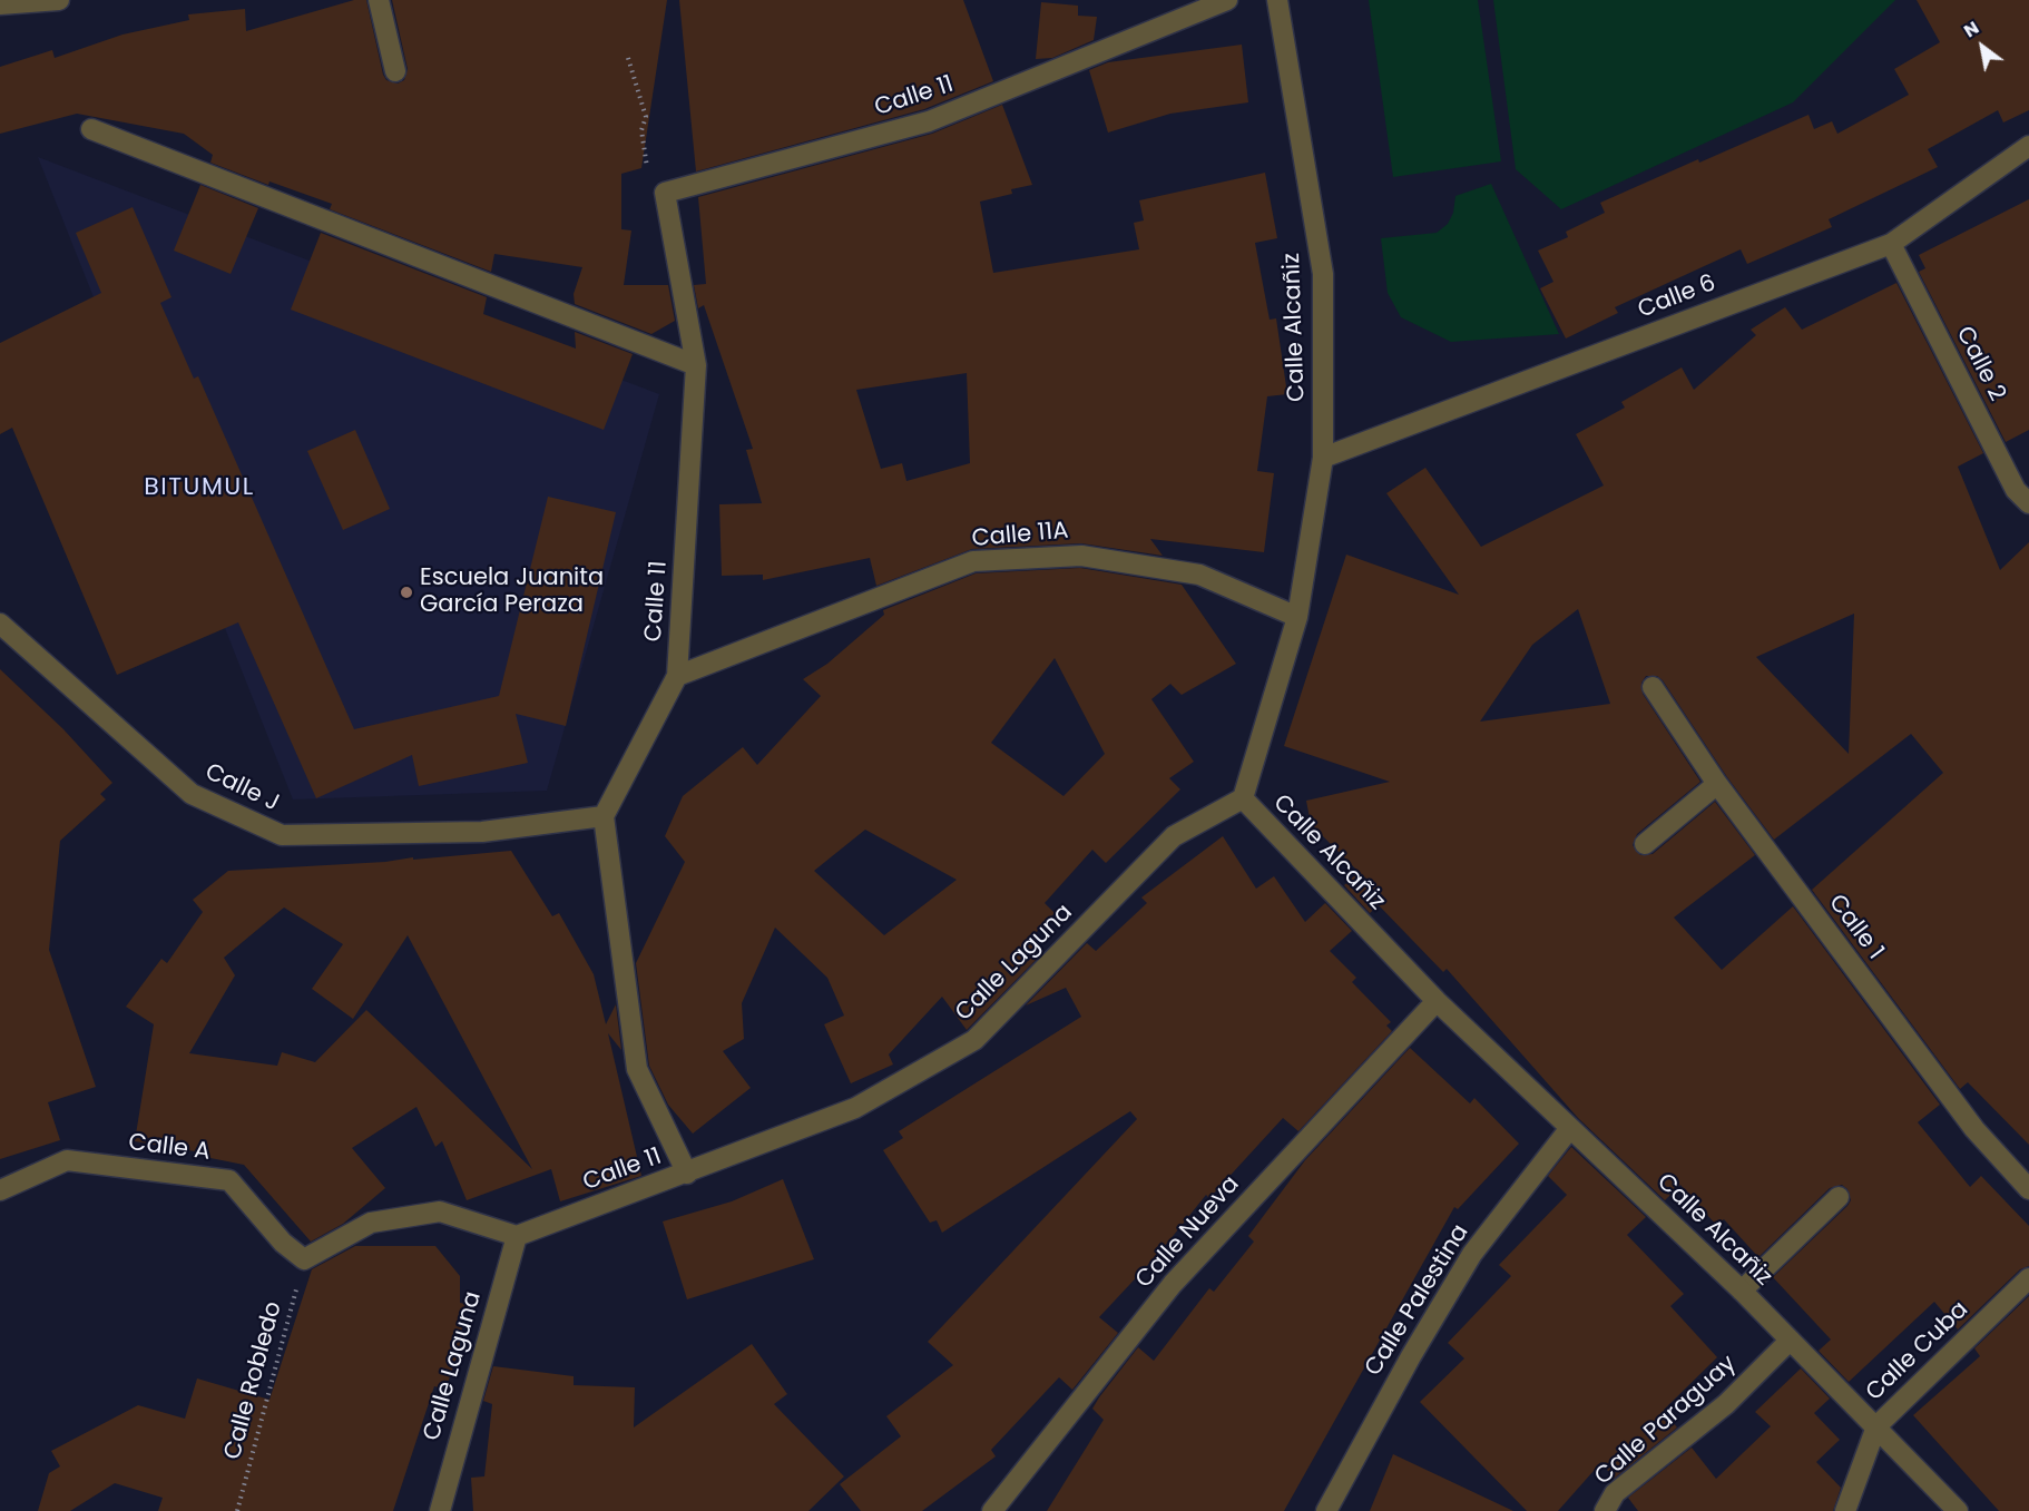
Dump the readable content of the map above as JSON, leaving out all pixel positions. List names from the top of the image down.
{
  "streets": {
    "street": [
      "Calle 11",
      "Calle 6",
      "Calle Alcañiz",
      "Calle 2",
      "Calle 11A",
      "Calle J",
      "Calle 1",
      "Calle Laguna",
      "Calle A",
      "Calle Nueva",
      "Calle Palestina",
      "Calle Cuba",
      "Calle Paraguay"
    ],
    "path": ["Calle Robledo"]
  },
  "crossings": [
    ["Calle 11", "Calle 11A"],
    ["Calle 11", "Calle J"],
    ["Calle 11", "Calle Laguna"],
    ["Calle 6", "Calle Alcañiz"],
    ["Calle 6", "Calle 2"],
    ["Calle Alcañiz", "Calle 11A"],
    ["Calle Alcañiz", "Calle Laguna"],
    ["Calle Alcañiz", "Calle Nueva"],
    ["Calle Alcañiz", "Calle Palestina"],
    ["Calle Alcañiz", "Calle Cuba"],
    ["Calle Alcañiz", "Calle Paraguay"],
    ["Calle A", "Calle Robledo"]
  ],
  "districts": ["BITUMUL"],
  "places": ["Escuela Juanita García Peraza"],
  "north": "top left"
}
